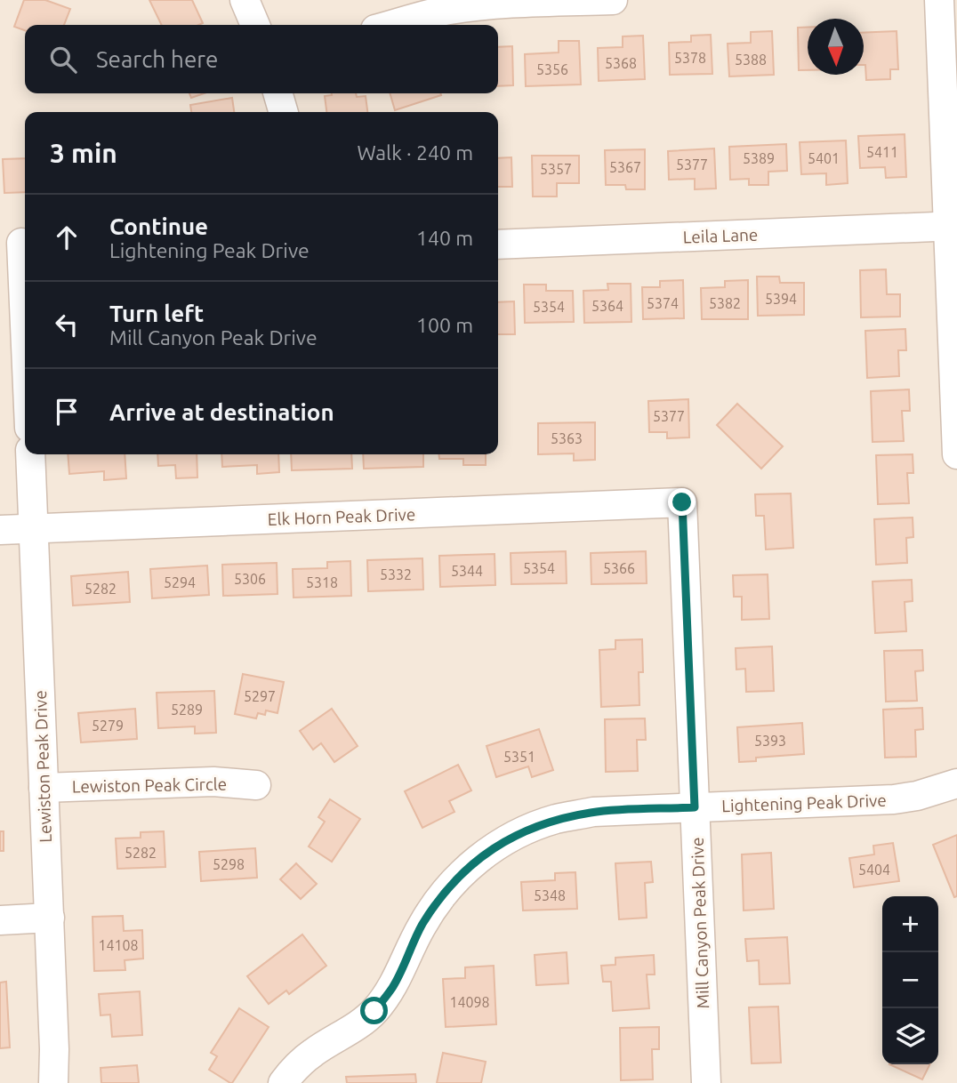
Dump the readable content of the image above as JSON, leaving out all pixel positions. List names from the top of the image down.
{
  "streets": {
    "street": [
      "Leila Lane",
      "Elk Horn Peak Drive",
      "Lewiston Peak Drive",
      "Lewiston Peak Circle",
      "Lightening Peak Drive",
      "Mill Canyon Peak Drive"
    ]
  },
  "crossings": [
    ["Elk Horn Peak Drive", "Lewiston Peak Drive"],
    ["Elk Horn Peak Drive", "Mill Canyon Peak Drive"],
    ["Lewiston Peak Drive", "Lewiston Peak Circle"],
    ["Lightening Peak Drive", "Mill Canyon Peak Drive"]
  ],
  "house_numbers": [
    "5378",
    "5388",
    "5368",
    "5356",
    "5411",
    "5389",
    "5401",
    "5377",
    "5367",
    "5357",
    "5394",
    "5374",
    "5382",
    "5364",
    "5354",
    "5377",
    "5363",
    "5354",
    "5366",
    "5344",
    "5332",
    "5306",
    "5294",
    "5318",
    "5282",
    "5297",
    "5289",
    "5279",
    "5393",
    "5351",
    "5282",
    "5298",
    "5404",
    "5348",
    "14108",
    "14098"
  ],
  "north": "bottom",
  "page": {
    "search": "Search here",
    "heading": ["3 min", "Walk · 240 m"],
    "list": [
      ["Continue", "Lightening Peak Drive", "140 m"],
      ["Turn left", "Mill Canyon Peak Drive", "100 m"],
      "Arrive at destination"
    ],
    "map_buttons": ["+", "−"]
  }
}
